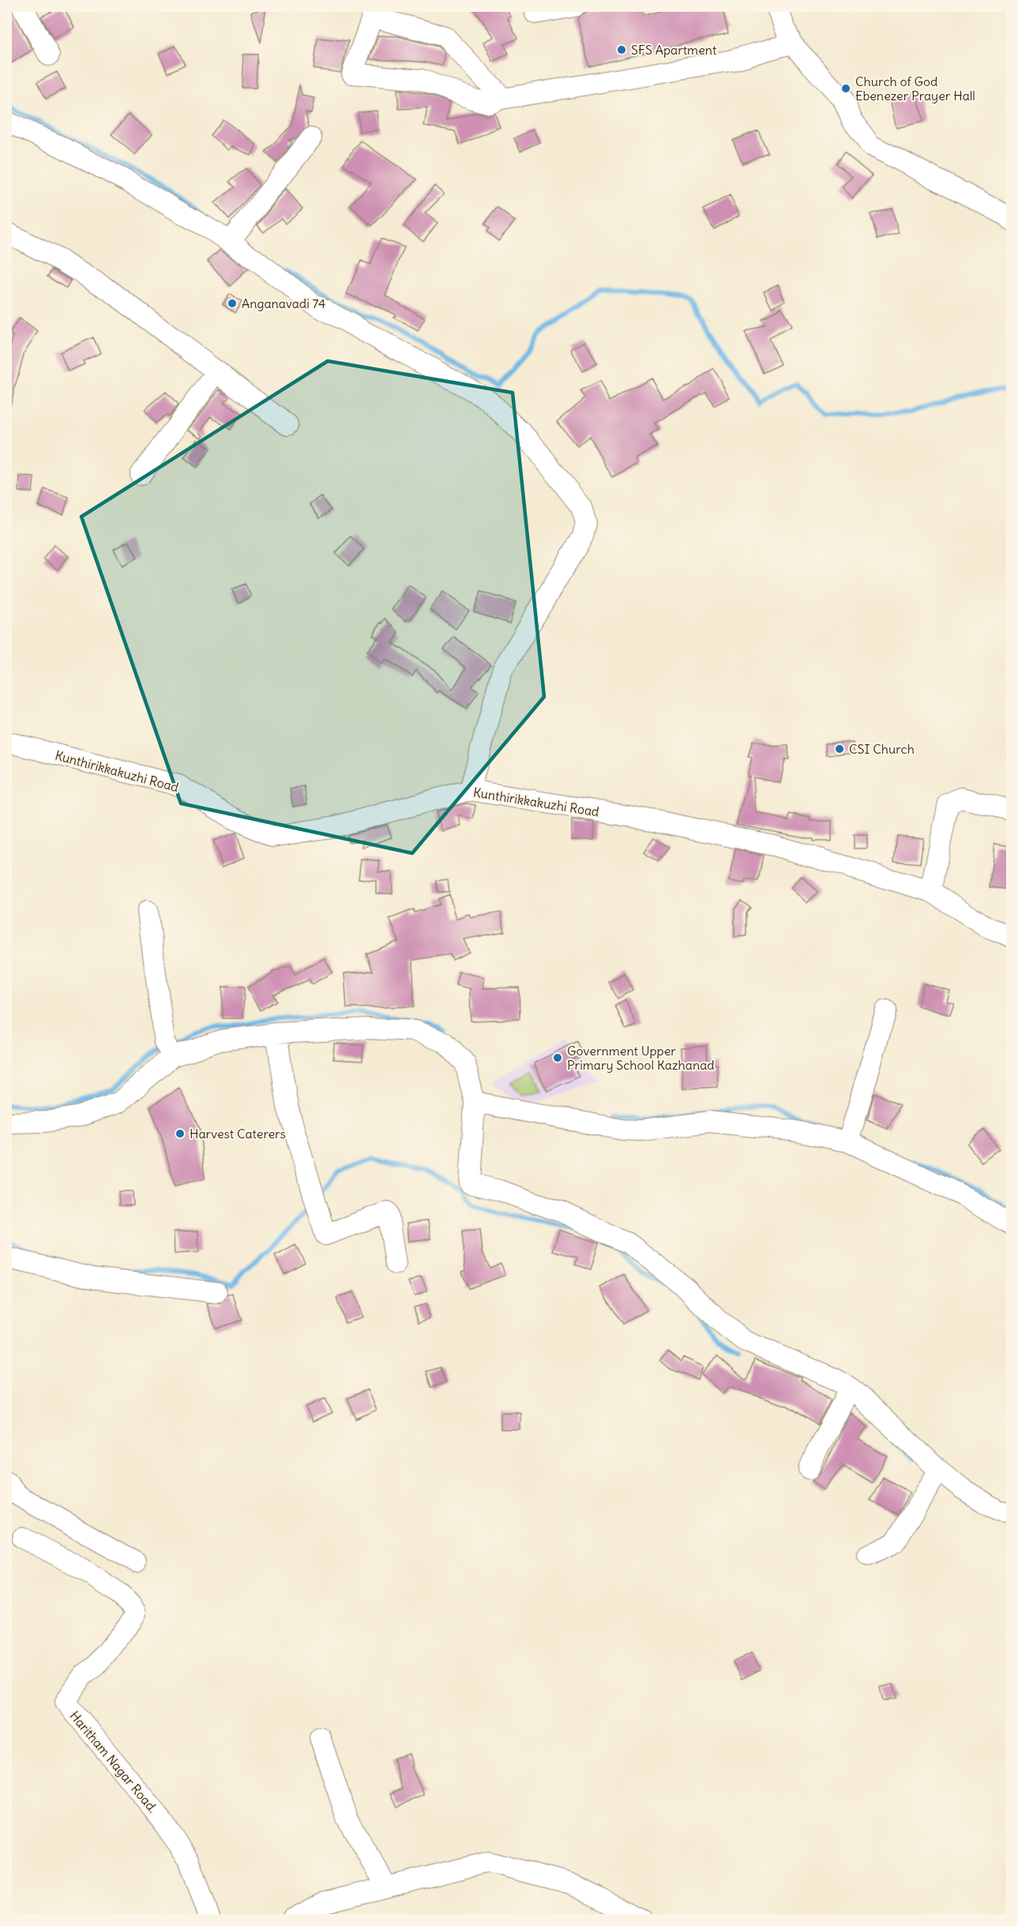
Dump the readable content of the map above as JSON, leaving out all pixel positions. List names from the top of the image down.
{
  "streets": {
    "street": ["Kunthirikkakuzhi Road", "Haritham Nagar Road."]
  },
  "places": [
    "SFS Apartment",
    "Church of God Ebenezer Prayer Hall",
    "Anganavadi 74",
    "CSI Church",
    "Government Upper Primary School Kazhanad",
    "Harvest Caterers"
  ]
}
